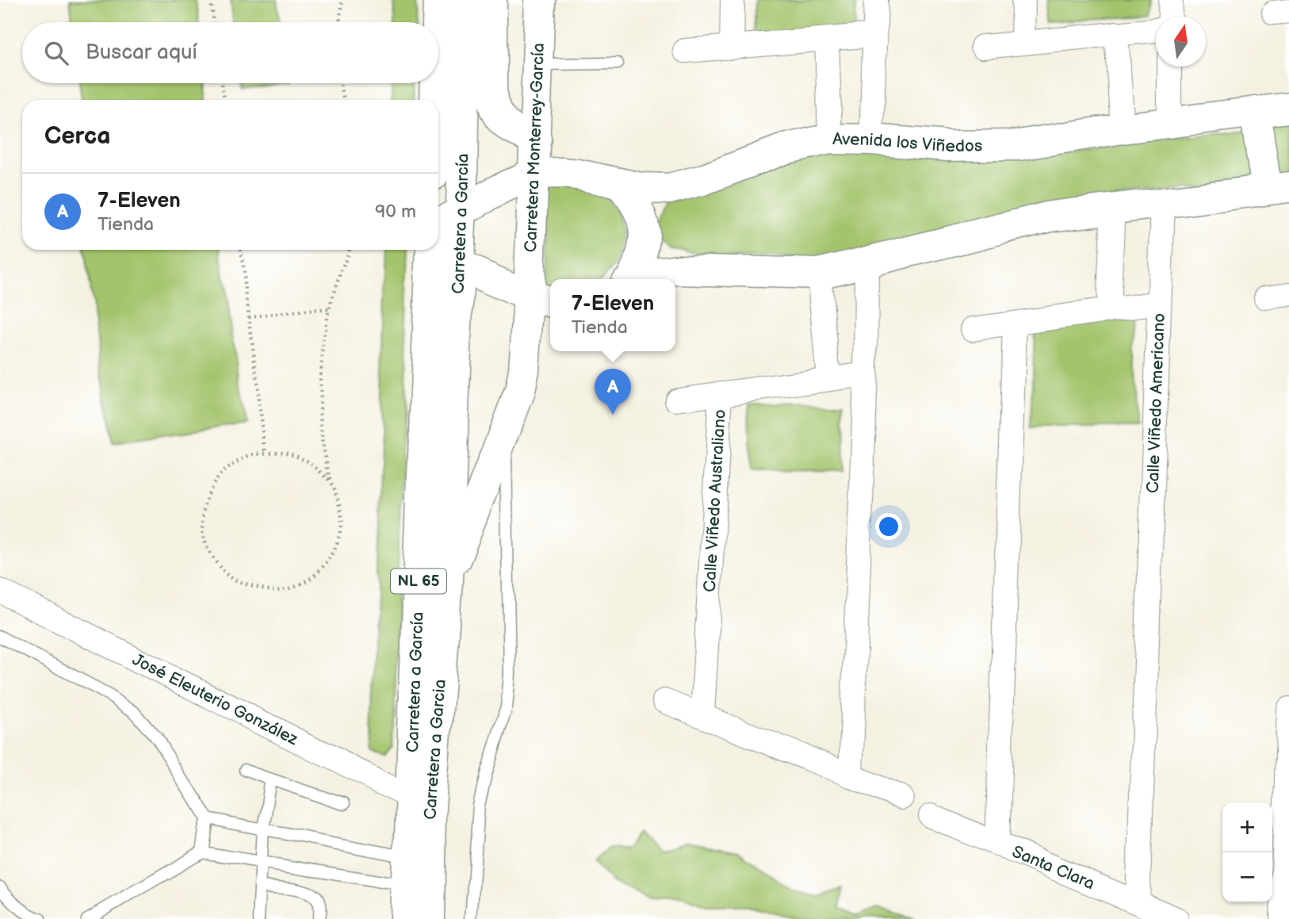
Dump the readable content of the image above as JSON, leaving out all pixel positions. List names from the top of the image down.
{
  "streets": {
    "street": [
      "Avenida los Viñedos",
      "Carretera Monterrey-García",
      "Carretera a García",
      "Calle Viñedo Americano",
      "Calle Viñedo Australiano",
      "NL 65",
      "José Eleuterio González",
      "Carretera a Garcia",
      "Santa Clara"
    ]
  },
  "crossings": [
    ["Avenida los Viñedos", "Carretera Monterrey-García"],
    ["Carretera Monterrey-García", "Carretera a García"],
    ["Carretera Monterrey-García", "Carretera a Garcia"],
    ["Carretera a García", "NL 65"],
    ["Carretera a García", "José Eleuterio González"],
    ["Carretera a García", "Carretera a Garcia"],
    ["Calle Viñedo Americano", "Santa Clara"],
    ["José Eleuterio González", "Carretera a Garcia"]
  ],
  "north": "top",
  "page": {
    "search": "Buscar aquí",
    "heading": "Cerca",
    "list": [
      {
        "mark": "A",
        "name": "7-Eleven",
        "note": "Tienda",
        "value": "90 m"
      }
    ],
    "popup": ["7-Eleven", "Tienda"],
    "pins": "A",
    "map_buttons": ["+", "−"]
  }
}
